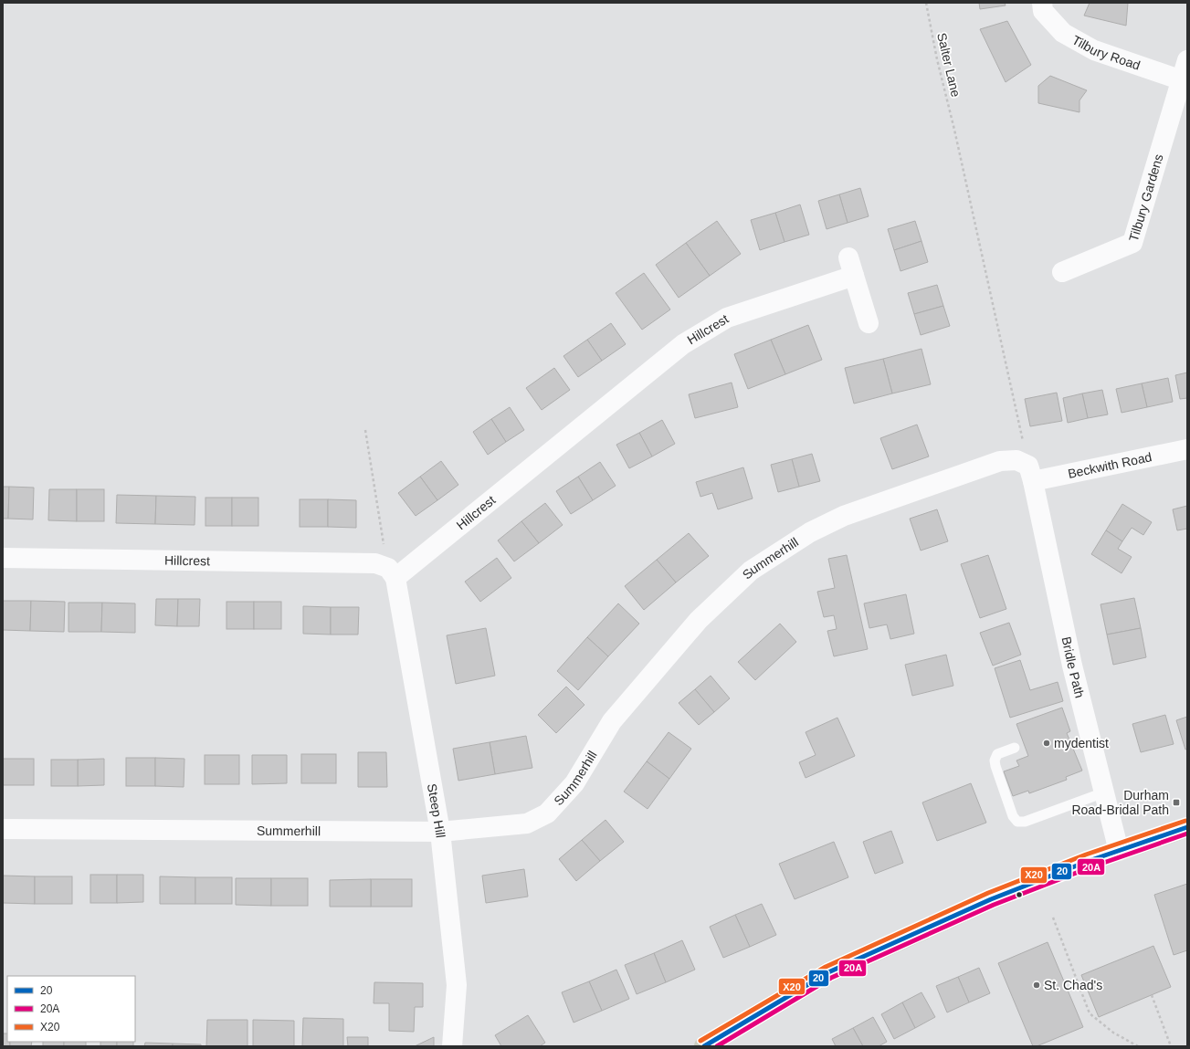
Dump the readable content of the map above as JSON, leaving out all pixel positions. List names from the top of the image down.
{
  "streets": {
    "street": [
      "Tilbury Road",
      "Tilbury Gardens",
      "Hillcrest",
      "Beckwith Road",
      "Summerhill",
      "Bridle Path",
      "Steep Hill"
    ],
    "path": ["Salter Lane"]
  },
  "crossings": [
    ["Tilbury Road", "Tilbury Gardens"],
    ["Salter Lane", "Beckwith Road"],
    ["Salter Lane", "Summerhill"],
    ["Salter Lane", "Bridle Path"],
    ["Hillcrest", "Steep Hill"],
    ["Beckwith Road", "Summerhill"],
    ["Beckwith Road", "Bridle Path"],
    ["Summerhill", "Bridle Path"],
    ["Summerhill", "Steep Hill"]
  ],
  "places": {
    "other": ["mydentist", "St. Chad's"],
    "transit": ["Durham Road-Bridal Path"]
  },
  "lines": ["transit line X20", "transit line 20", "transit line 20A"],
  "legend": ["20", "20A", "X20"]
}
